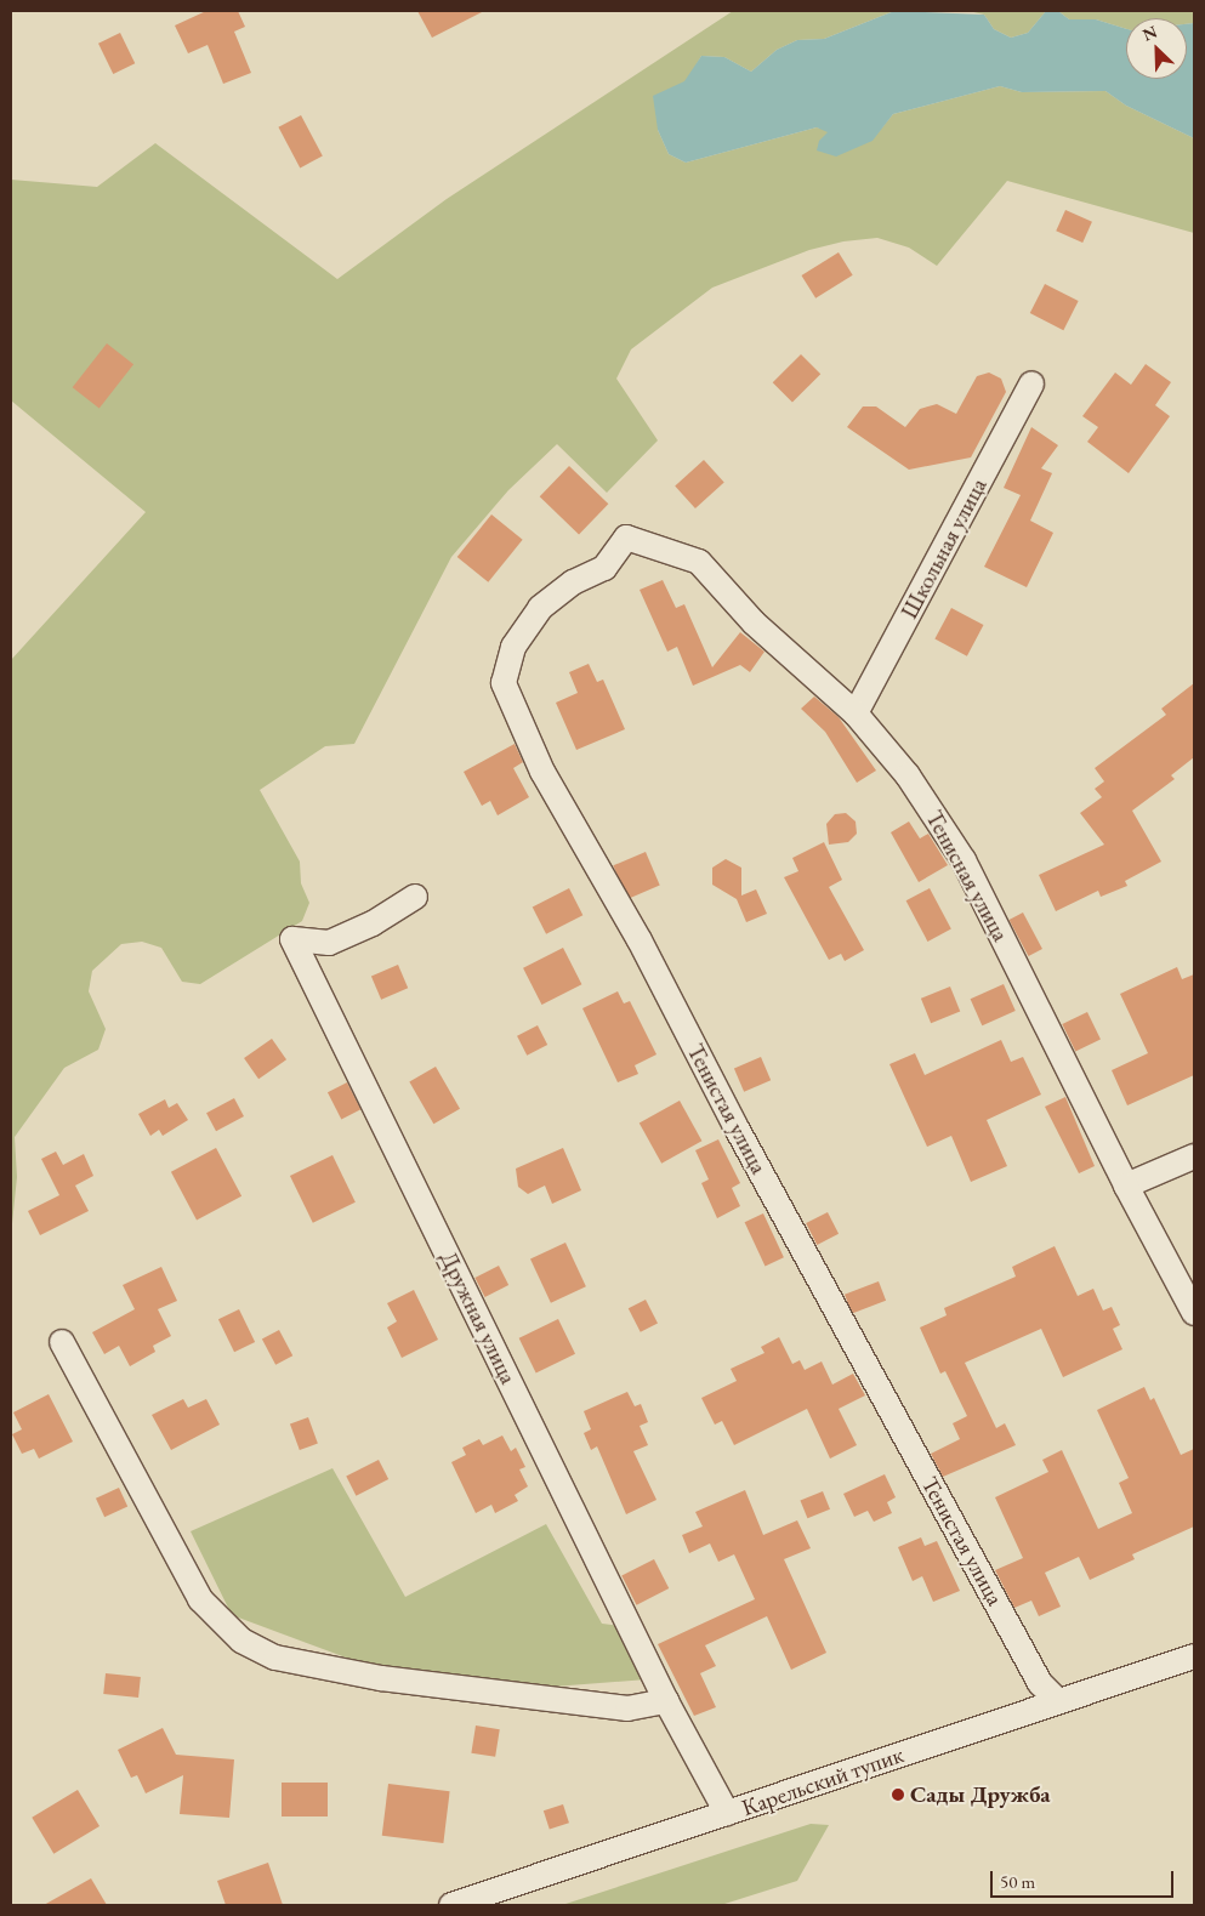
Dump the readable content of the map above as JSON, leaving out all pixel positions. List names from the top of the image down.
{
  "streets": {
    "street": [
      "Школьная улица",
      "Тенисная улица",
      "Тенистая улица",
      "Дружная улица",
      "Карельский тупик"
    ]
  },
  "crossings": [
    ["Школьная улица", "Тенисная улица"],
    ["Тенисная улица", "Тенистая улица"],
    ["Тенистая улица", "Карельский тупик"],
    ["Дружная улица", "Карельский тупик"]
  ],
  "places": ["Сады Дружба"],
  "scale_bar": "50 m",
  "north": "top left"
}
